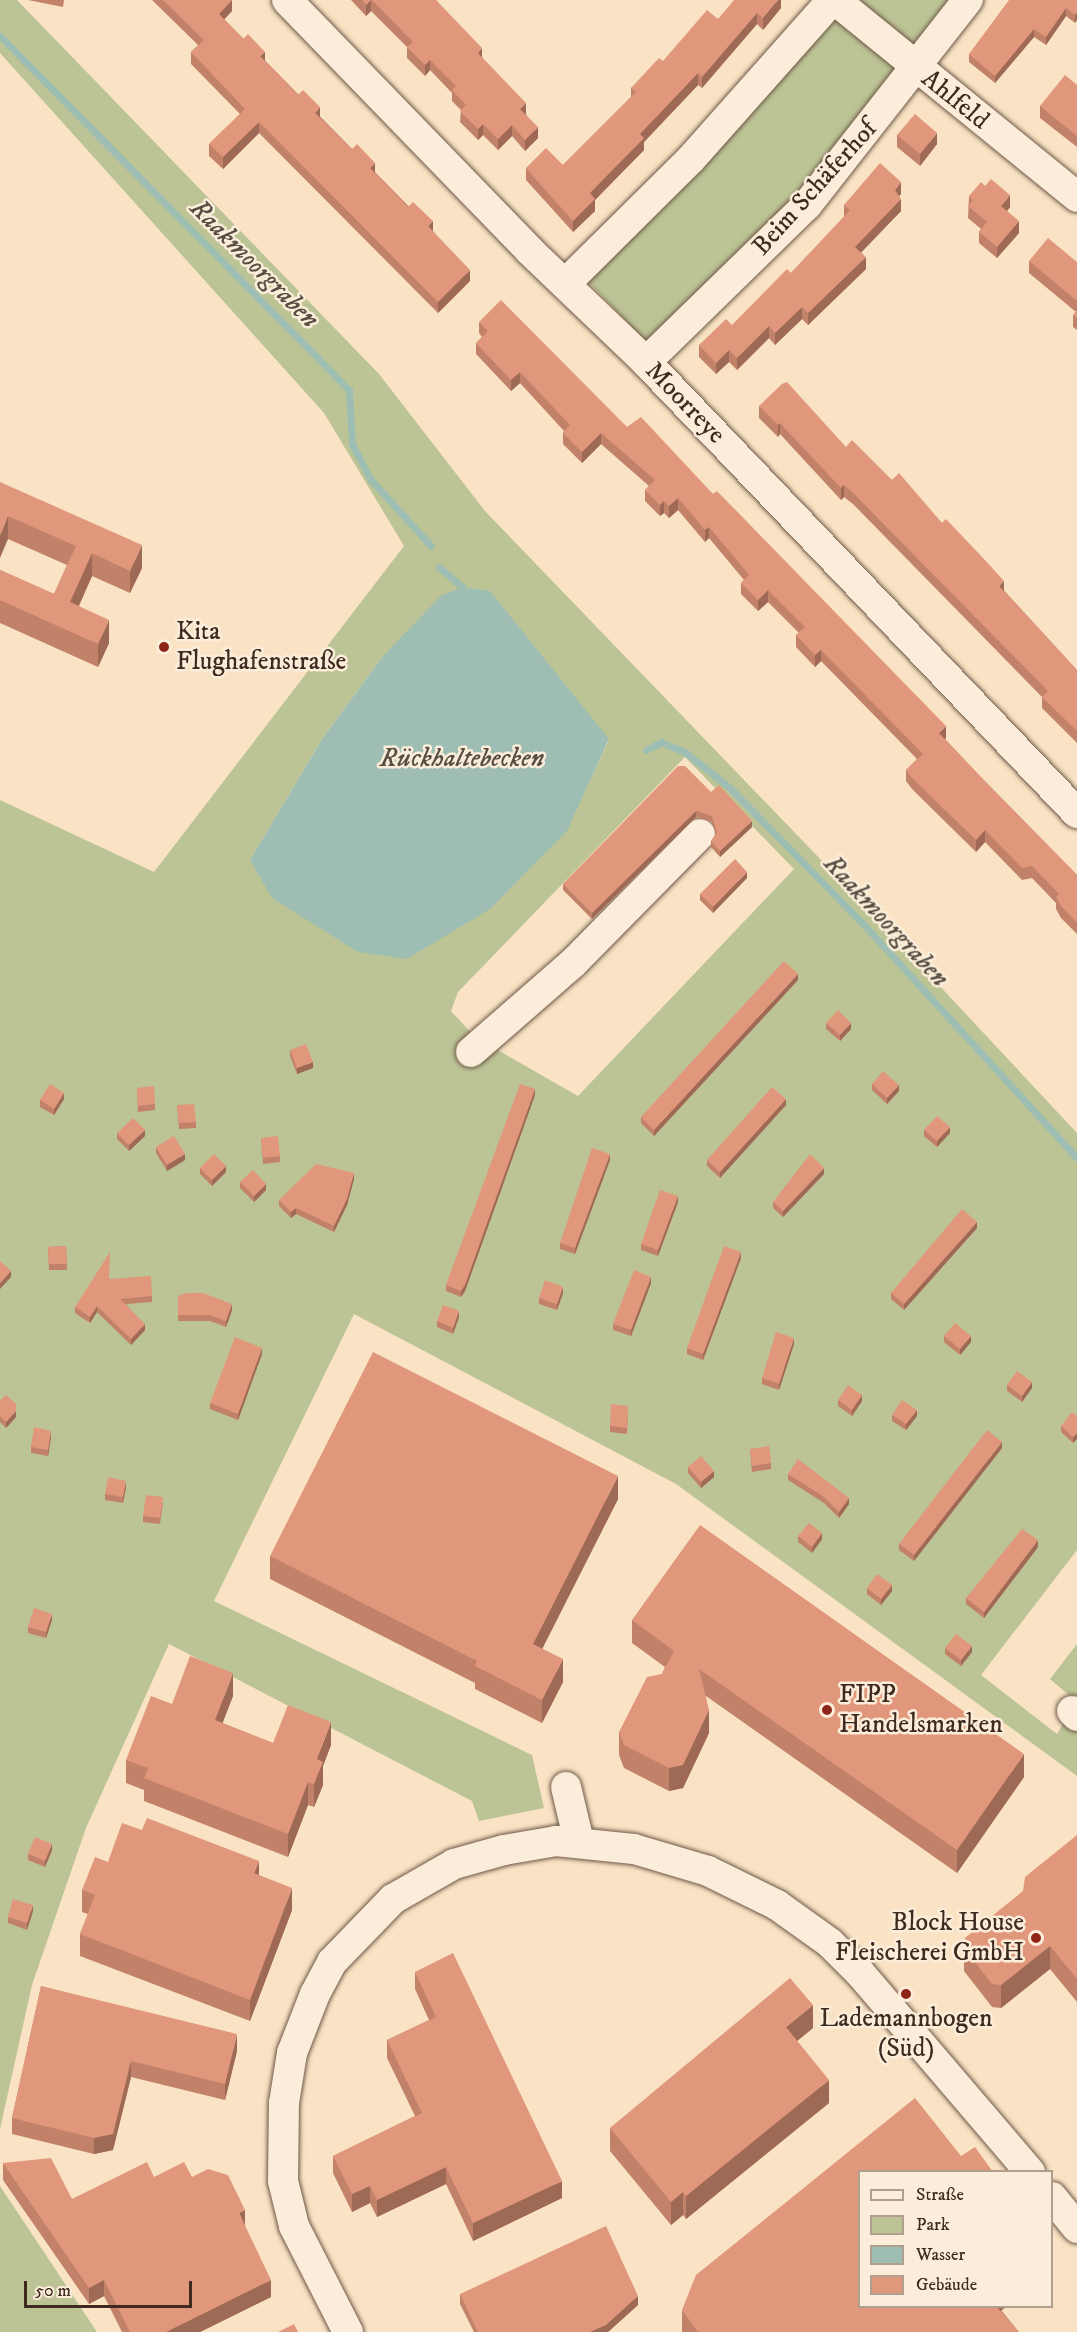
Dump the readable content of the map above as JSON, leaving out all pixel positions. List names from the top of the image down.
{
  "streets": {
    "street": ["Ahlfeld", "Beim Schäferhof", "Moorreye"]
  },
  "crossings": [
    ["Ahlfeld", "Beim Schäferhof"],
    ["Beim Schäferhof", "Moorreye"]
  ],
  "water": ["Raakmoorgraben", "Rückhaltebecken"],
  "places": [
    "Kita Flughafenstraße",
    "FIPP Handelsmarken",
    "Block House Fleischerei GmbH",
    "Lademannbogen (Süd)"
  ],
  "legend": [
    "Straße",
    "Park",
    "Wasser",
    "Gebäude"
  ],
  "scale_bar": "50 m"
}
